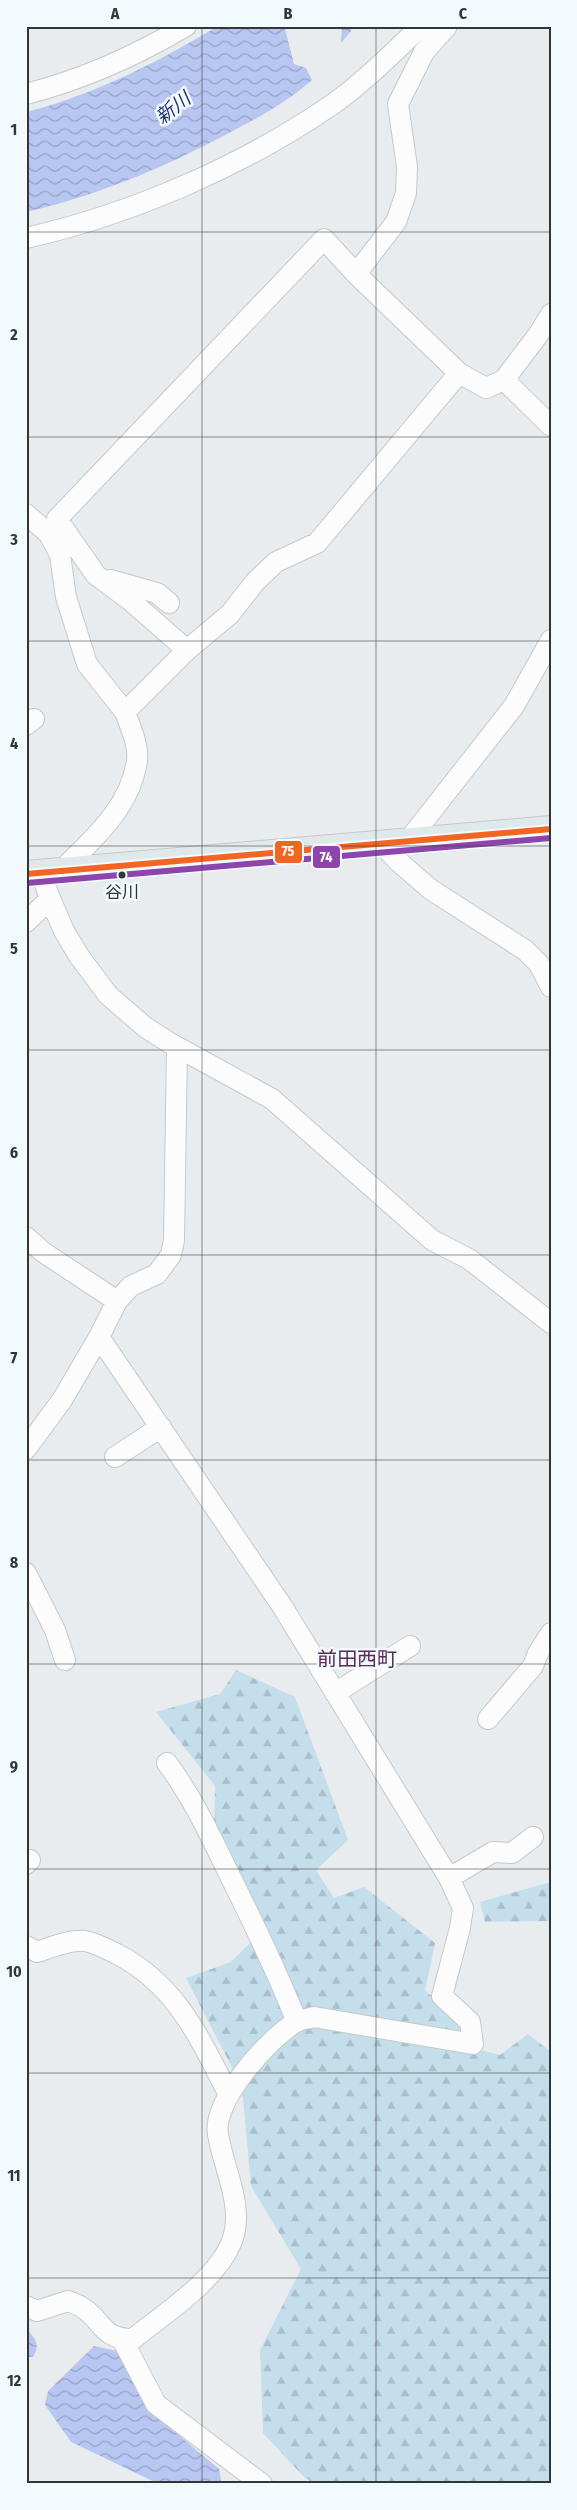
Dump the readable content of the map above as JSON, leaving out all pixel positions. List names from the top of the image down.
{
  "districts": ["前田西町"],
  "water": ["新川"],
  "places": ["谷川"],
  "lines": ["transit line 75", "transit line 74"],
  "grid": {
    "columns": ["A", "B", "C"],
    "rows": [
      "1",
      "2",
      "3",
      "4",
      "5",
      "6",
      "7",
      "8",
      "9",
      "10",
      "11",
      "12"
    ]
  }
}
